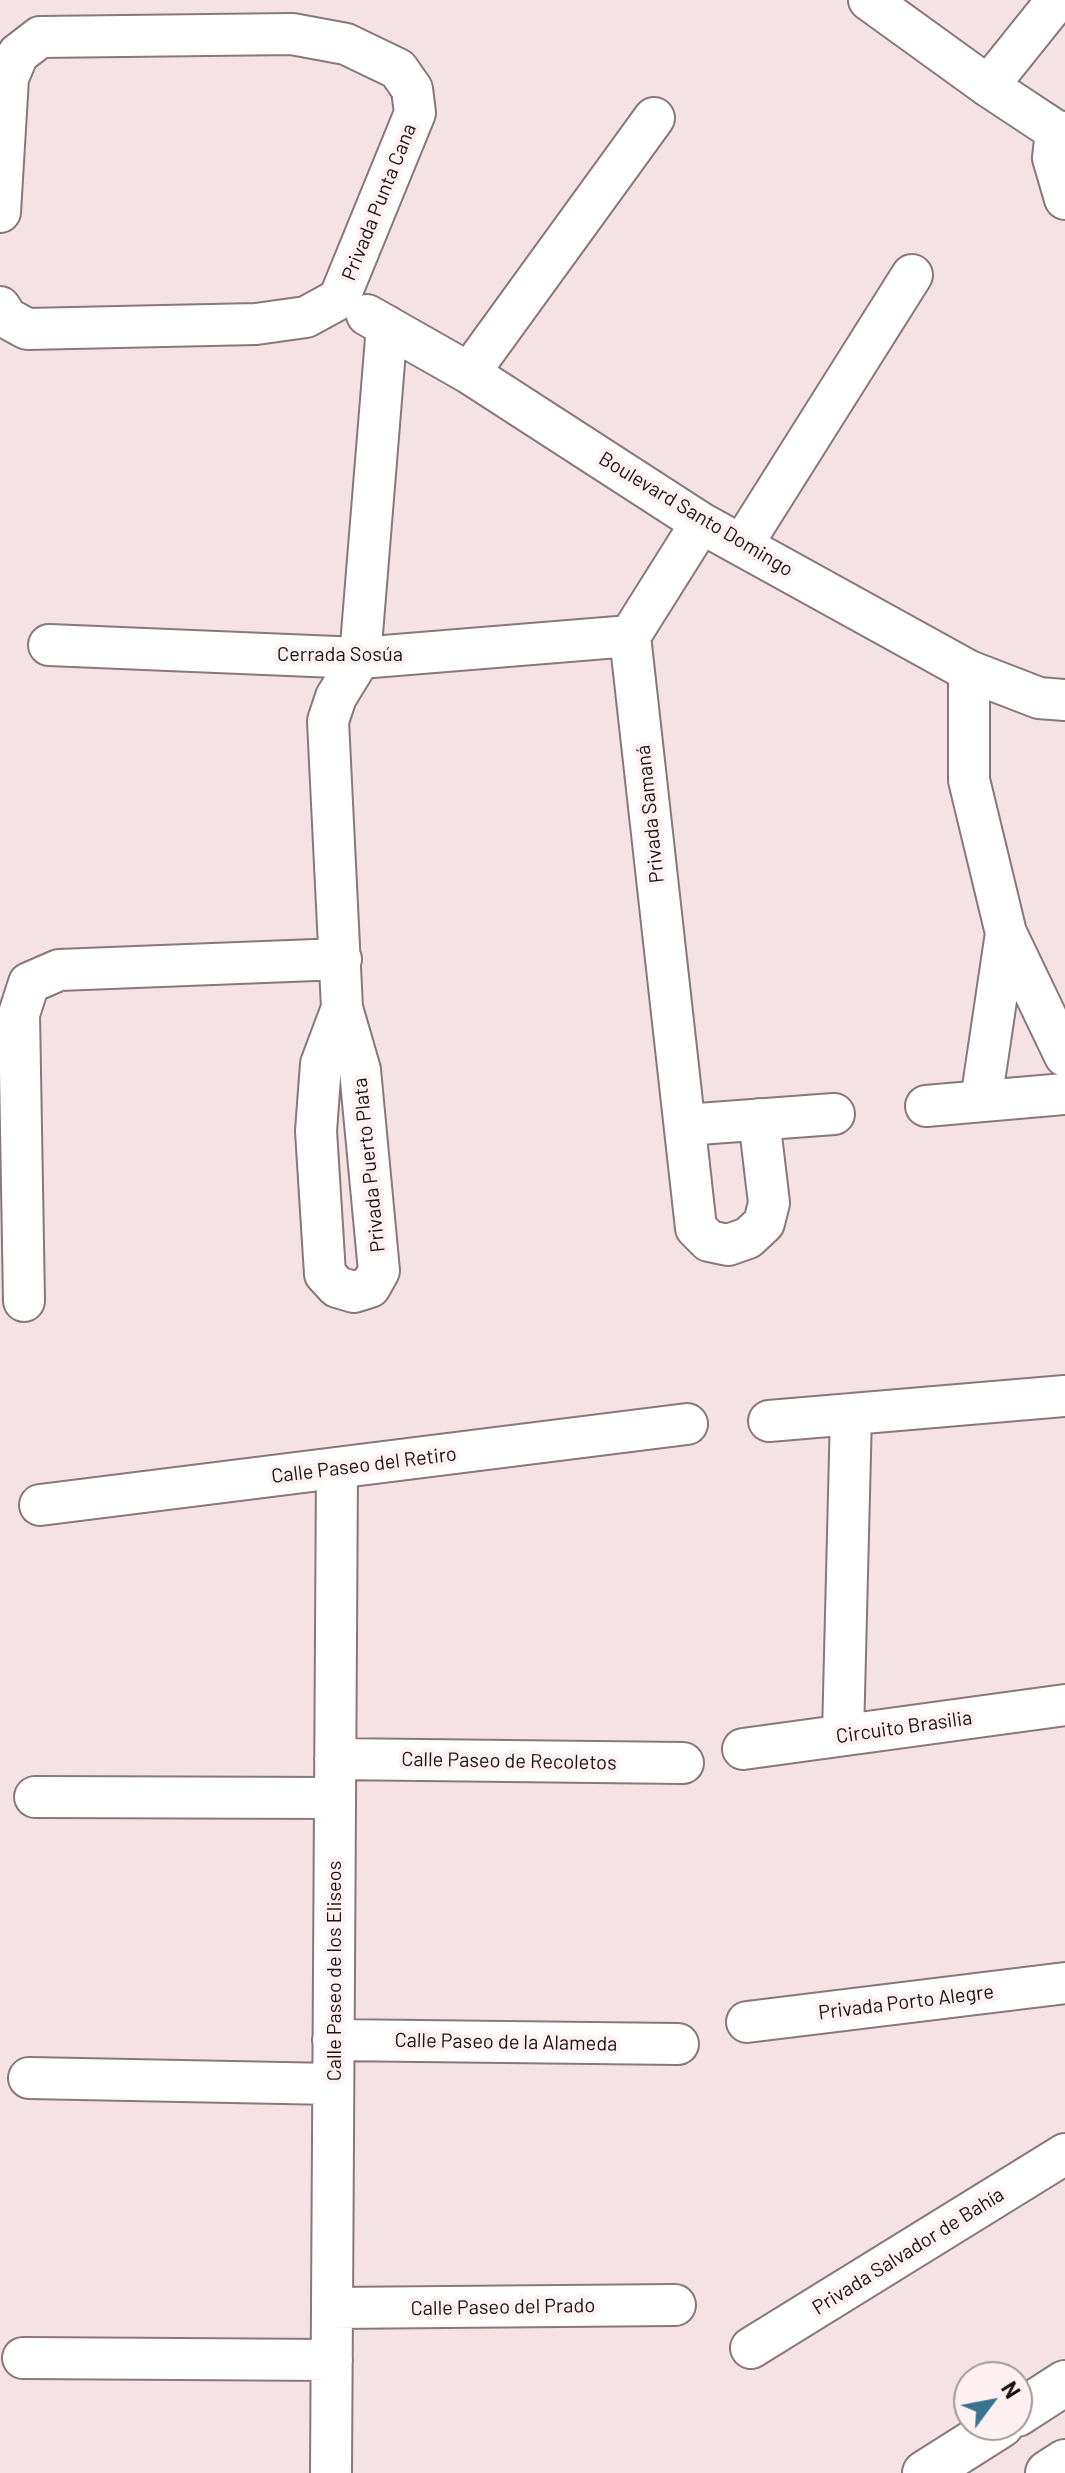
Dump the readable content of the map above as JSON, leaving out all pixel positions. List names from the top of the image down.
{
  "streets": {
    "street": [
      "Privada Punta Cana",
      "Boulevard Santo Domingo",
      "Cerrada Sosúa",
      "Privada Samaná",
      "Privada Puerto Plata",
      "Calle Paseo del Retiro",
      "Circuito Brasilia",
      "Calle Paseo de Recoletos",
      "Calle Paseo de los Eliseos",
      "Privada Porto Alegre",
      "Calle Paseo de la Alameda",
      "Privada Salvador de Bahía",
      "Calle Paseo del Prado"
    ]
  },
  "crossings": [
    ["Privada Punta Cana", "Boulevard Santo Domingo"],
    ["Cerrada Sosúa", "Privada Samaná"],
    ["Cerrada Sosúa", "Privada Puerto Plata"],
    ["Calle Paseo del Retiro", "Calle Paseo de los Eliseos"],
    ["Calle Paseo de Recoletos", "Calle Paseo de los Eliseos"],
    ["Calle Paseo de los Eliseos", "Calle Paseo de la Alameda"],
    ["Calle Paseo de los Eliseos", "Calle Paseo del Prado"]
  ],
  "north": "top right"
}
